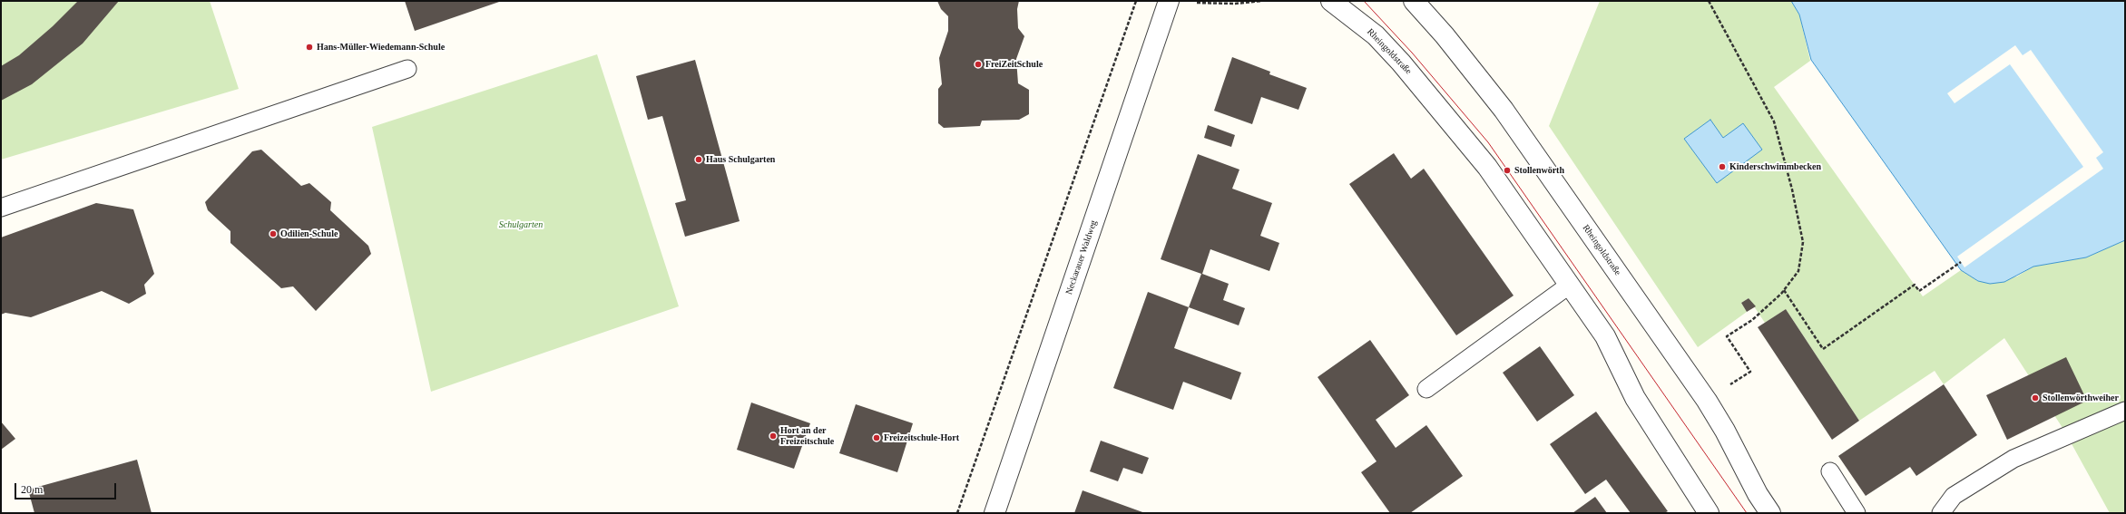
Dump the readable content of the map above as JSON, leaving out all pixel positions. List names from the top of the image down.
{
  "streets": {
    "street": ["Rheingoldstraße", "Neckarauer Waldweg"]
  },
  "parks": ["Schulgarten"],
  "places": [
    "Hans-Müller-Wiedemann-Schule",
    "FreiZeitSchule",
    "Haus Schulgarten",
    "Kinderschwimmbecken",
    "Stollenwörth",
    "Odilien-Schule",
    "Stollenwörthweiher",
    "Hort an der Freizeitschule",
    "Freizeitschule-Hort"
  ],
  "scale_bar": "20 m"
}
